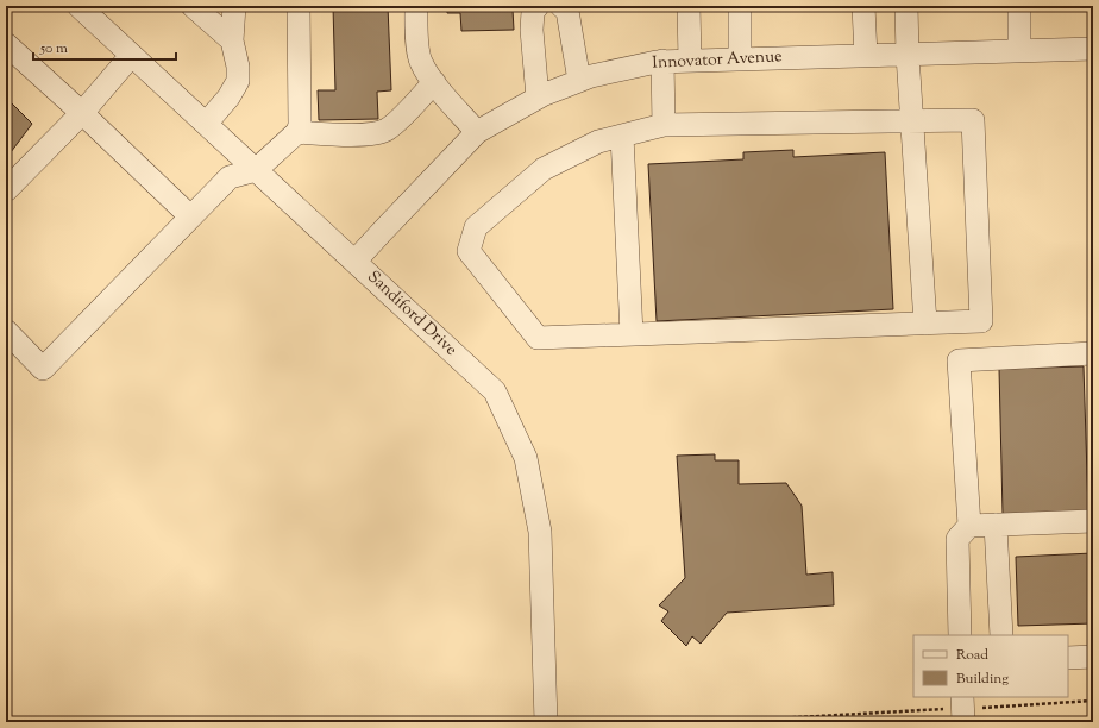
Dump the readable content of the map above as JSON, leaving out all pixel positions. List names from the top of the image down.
{
  "streets": {
    "street": ["Innovator Avenue", "Sandiford Drive"]
  },
  "crossings": [
    ["Innovator Avenue", "Sandiford Drive"]
  ],
  "legend": ["Road", "Building"],
  "scale_bar": "50 m"
}
